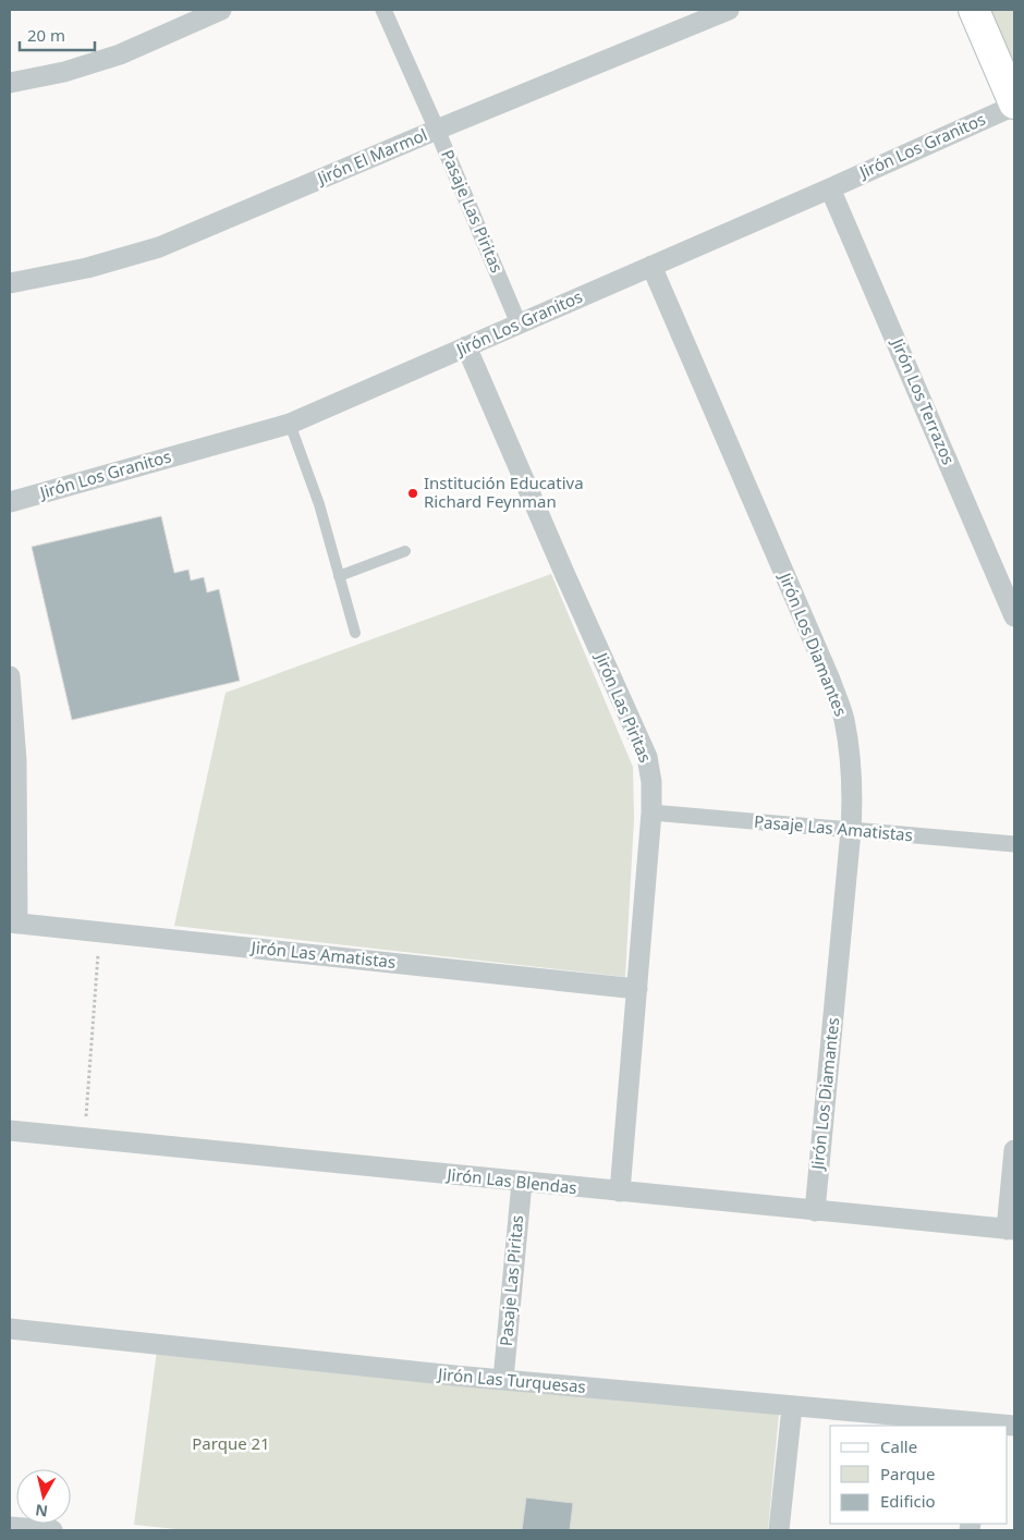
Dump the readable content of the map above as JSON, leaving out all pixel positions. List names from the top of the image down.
{
  "streets": {
    "street": [
      "Jirón Los Granitos",
      "Jirón El Marmol",
      "Pasaje Las Piritas",
      "Jirón Los Terrazos",
      "Jirón Los Diamantes",
      "Jirón Las Piritas",
      "Pasaje Las Amatistas",
      "Jirón Las Amatistas",
      "Jirón Las Blendas",
      "Jirón Las Turquesas"
    ]
  },
  "crossings": [
    ["Jirón Los Granitos", "Pasaje Las Piritas"],
    ["Jirón Los Granitos", "Jirón Los Terrazos"],
    ["Jirón Los Granitos", "Jirón Los Diamantes"],
    ["Jirón Los Granitos", "Jirón Las Piritas"],
    ["Jirón El Marmol", "Pasaje Las Piritas"],
    ["Pasaje Las Piritas", "Jirón Las Blendas"],
    ["Pasaje Las Piritas", "Jirón Las Turquesas"],
    ["Jirón Los Diamantes", "Pasaje Las Amatistas"],
    ["Jirón Los Diamantes", "Jirón Las Blendas"],
    ["Jirón Las Piritas", "Pasaje Las Amatistas"],
    ["Jirón Las Piritas", "Jirón Las Amatistas"],
    ["Jirón Las Piritas", "Jirón Las Blendas"]
  ],
  "parks": ["Parque 21"],
  "places": ["Institución Educativa Richard Feynman"],
  "legend": ["Calle", "Parque", "Edificio"],
  "scale_bar": "20 m",
  "north": "bottom"
}
